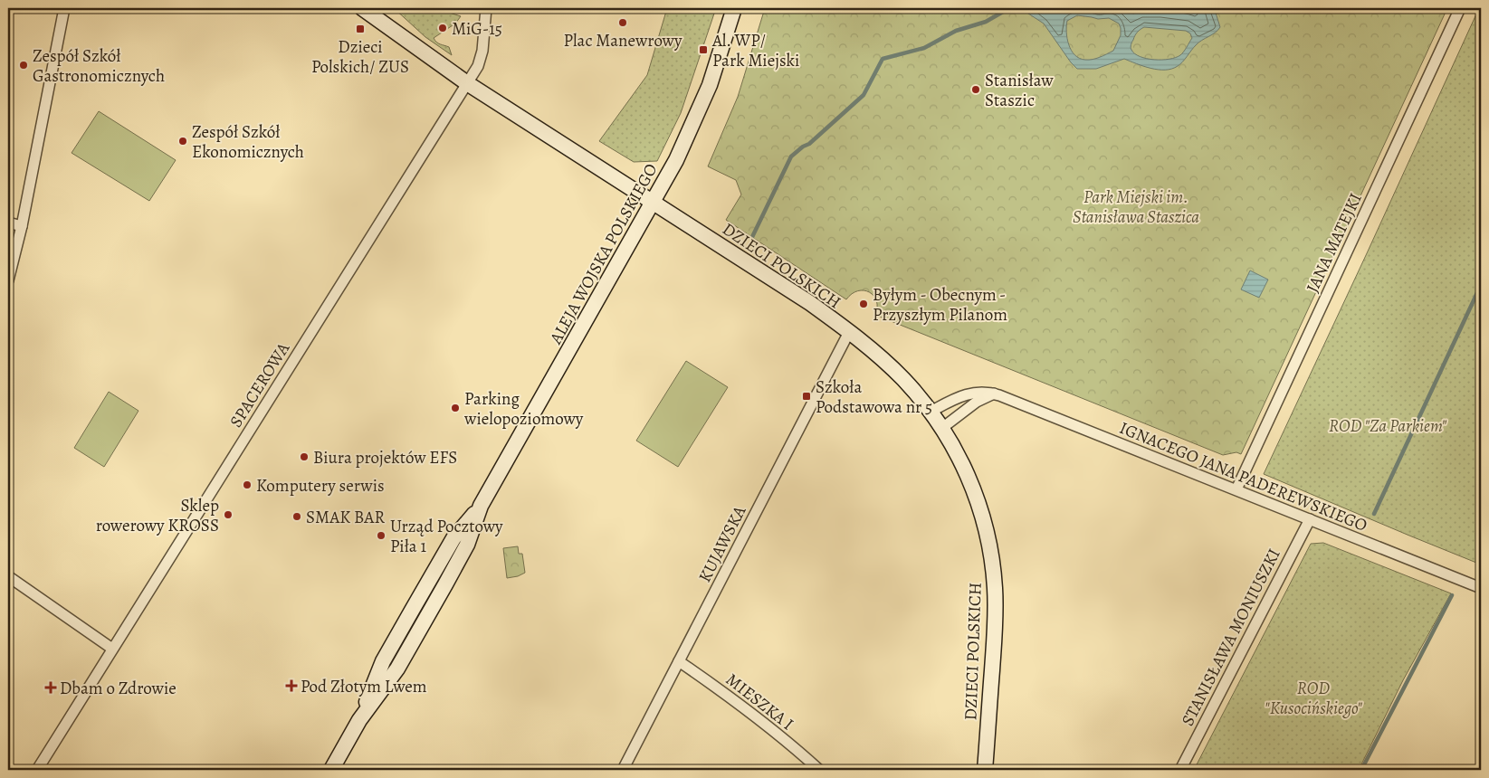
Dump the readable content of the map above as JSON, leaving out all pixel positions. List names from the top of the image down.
{
  "streets": {
    "street": [
      "JANA MATEJKI",
      "ALEJA WOJSKA POLSKIEGO",
      "DZIECI POLSKICH",
      "SPACEROWA",
      "IGNACEGO JANA PADEREWSKIEGO",
      "KUJAWSKA",
      "STANISŁAWA MONIUSZKI",
      "MIESZKA I"
    ]
  },
  "crossings": [
    ["JANA MATEJKI", "IGNACEGO JANA PADEREWSKIEGO"],
    ["ALEJA WOJSKA POLSKIEGO", "DZIECI POLSKICH"],
    ["DZIECI POLSKICH", "SPACEROWA"],
    ["DZIECI POLSKICH", "IGNACEGO JANA PADEREWSKIEGO"],
    ["DZIECI POLSKICH", "KUJAWSKA"],
    ["IGNACEGO JANA PADEREWSKIEGO", "STANISŁAWA MONIUSZKI"],
    ["KUJAWSKA", "MIESZKA I"]
  ],
  "parks": ["Park Miejski im. Stanisława Staszica", "ROD \"Za Parkiem\"", "ROD \"Kusocińskiego\""],
  "places": {
    "other": [
      "Plac Manewrowy",
      "MiG-15",
      "Zespół Szkół Gastronomicznych",
      "Stanisław Staszic",
      "Zespół Szkół Ekonomicznych",
      "Byłym - Obecnym - Przyszłym Pilanom",
      "Parking wielopoziomowy",
      "Biura projektów EFS",
      "Komputery serwis",
      "Sklep rowerowy KROSS",
      "SMAK BAR",
      "Urząd Pocztowy Piła 1"
    ],
    "transit": ["Dzieci Polskich/ ZUS", "Al. WP/ Park Miejski", "Szkoła Podstawowa nr 5"],
    "health": ["Pod Złotym Lwem", "Dbam o Zdrowie"]
  }
}
